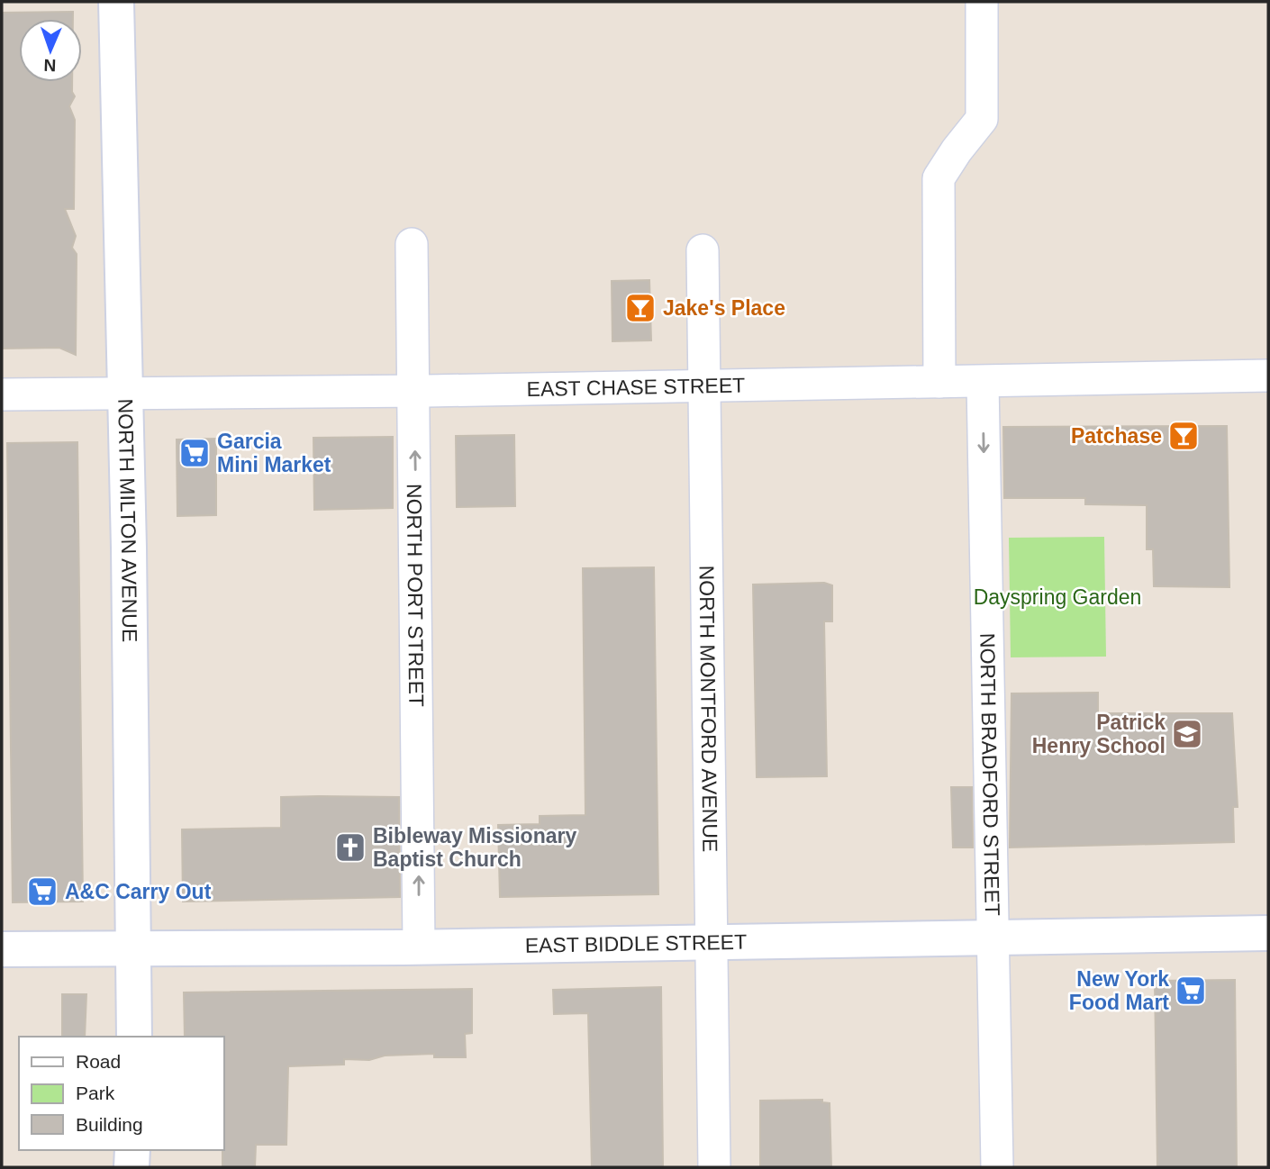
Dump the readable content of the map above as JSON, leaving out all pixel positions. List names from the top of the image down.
{
  "streets": {
    "street": [
      "EAST CHASE STREET",
      "NORTH MILTON AVENUE",
      "NORTH PORT STREET",
      "NORTH MONTFORD AVENUE",
      "NORTH BRADFORD STREET",
      "EAST BIDDLE STREET"
    ]
  },
  "crossings": [
    ["EAST CHASE STREET", "NORTH MILTON AVENUE"],
    ["EAST CHASE STREET", "NORTH PORT STREET"],
    ["EAST CHASE STREET", "NORTH MONTFORD AVENUE"],
    ["EAST CHASE STREET", "NORTH BRADFORD STREET"],
    ["NORTH MILTON AVENUE", "EAST BIDDLE STREET"],
    ["NORTH PORT STREET", "EAST BIDDLE STREET"],
    ["NORTH MONTFORD AVENUE", "EAST BIDDLE STREET"],
    ["NORTH BRADFORD STREET", "EAST BIDDLE STREET"]
  ],
  "one_way": ["NORTH PORT STREET", "NORTH BRADFORD STREET"],
  "parks": ["Dayspring Garden"],
  "places": {
    "bar": ["Jake's Place", "Patchase"],
    "supermarket": ["Garcia Mini Market", "A&C Carry Out", "New York Food Mart"],
    "school or university": ["Patrick Henry School"],
    "church": ["Bibleway Missionary Baptist Church"]
  },
  "legend": ["Road", "Park", "Building"],
  "north": "bottom"
}
